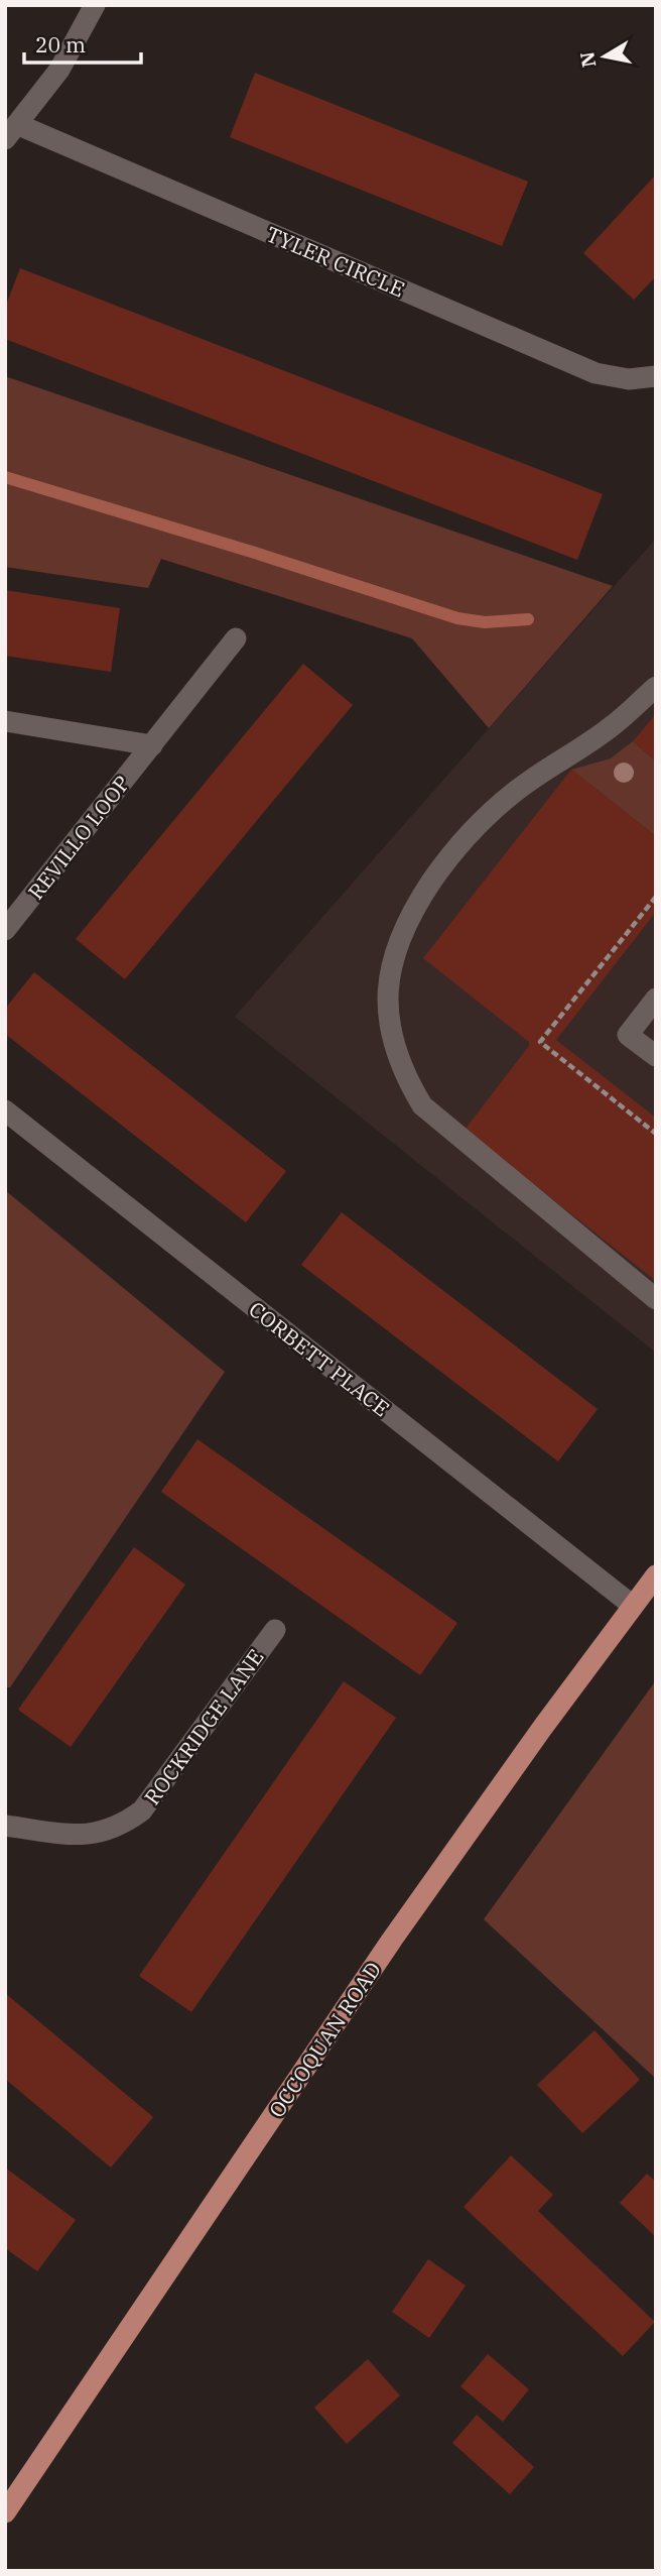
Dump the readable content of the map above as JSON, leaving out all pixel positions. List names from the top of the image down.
{
  "streets": {
    "main road": ["OCCOQUAN ROAD"],
    "street": [
      "TYLER CIRCLE",
      "REVILLO LOOP",
      "CORBETT PLACE",
      "ROCKRIDGE LANE"
    ]
  },
  "crossings": [
    ["CORBETT PLACE", "OCCOQUAN ROAD"]
  ],
  "scale_bar": "20 m",
  "north": "left"
}
